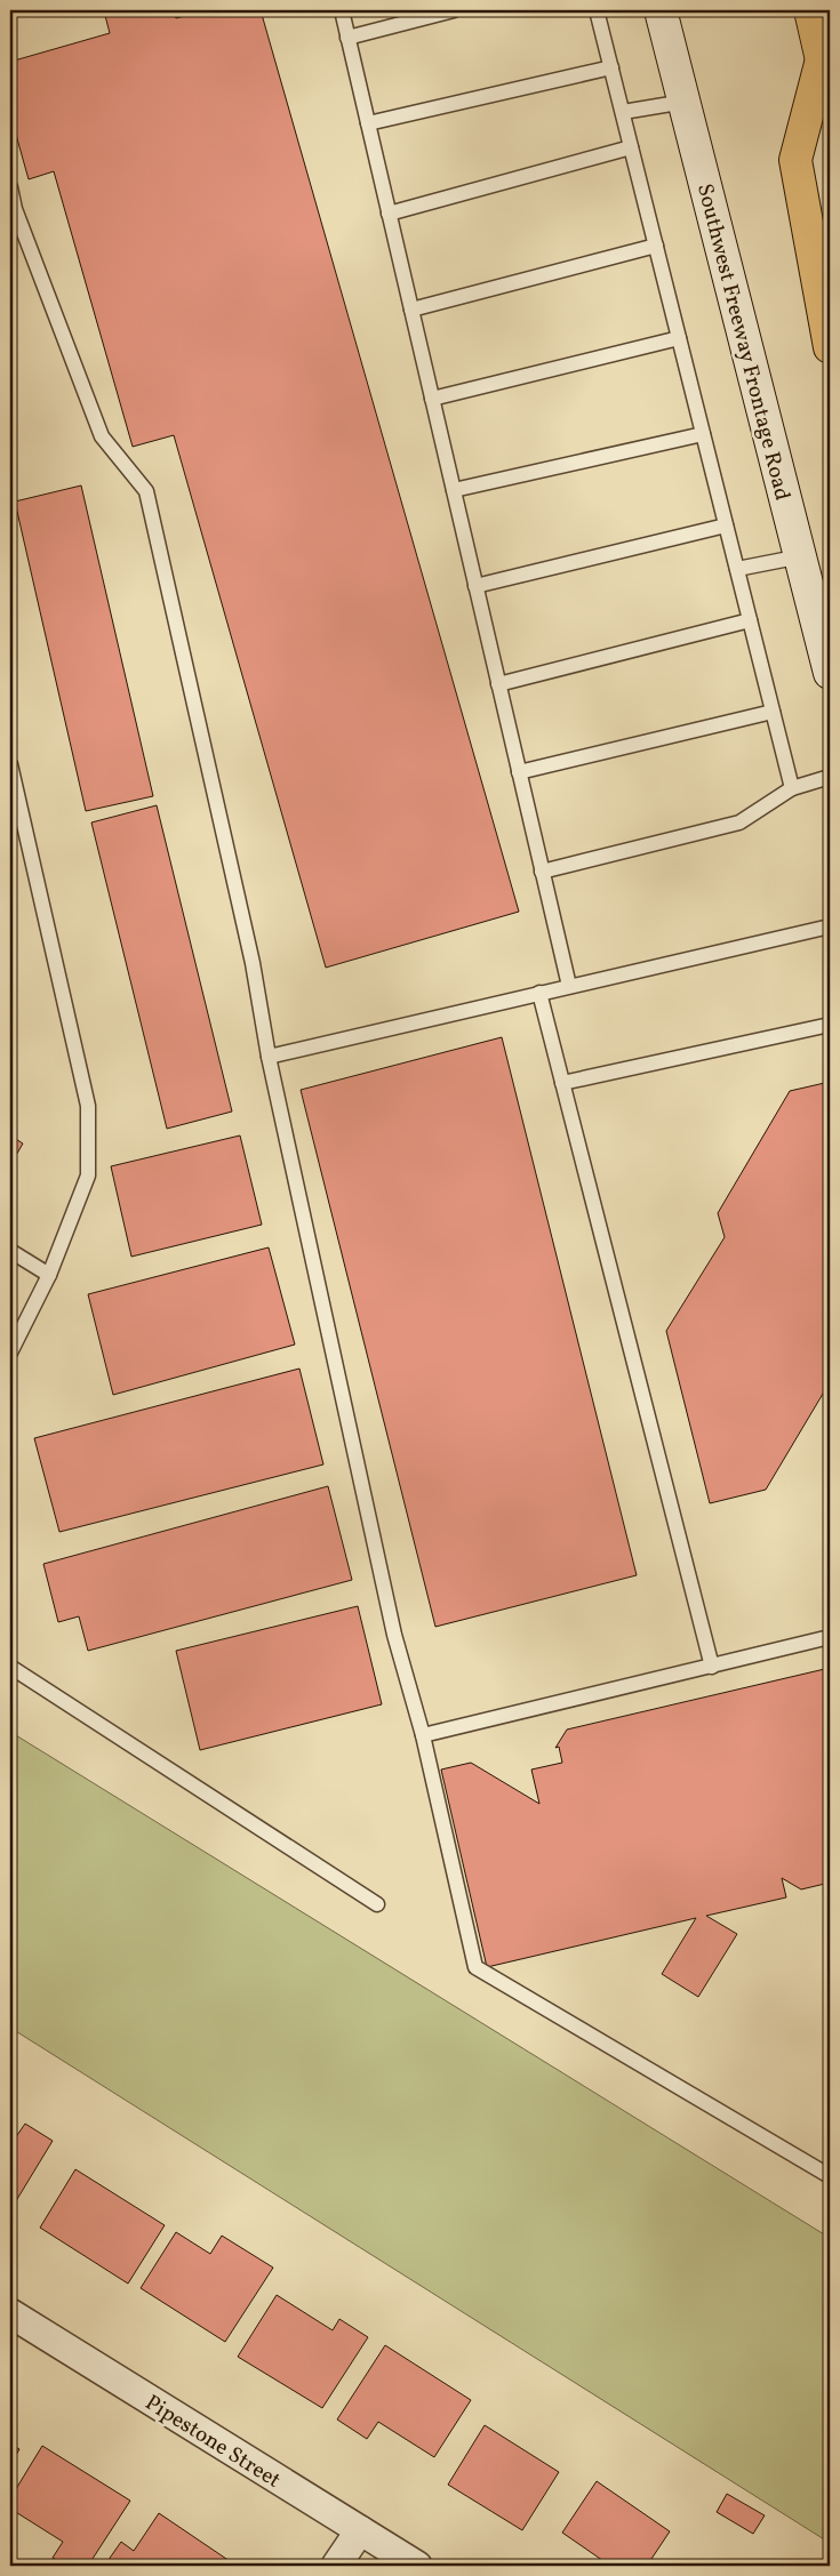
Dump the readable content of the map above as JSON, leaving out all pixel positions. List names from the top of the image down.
{
  "streets": {
    "main road": ["Southwest Freeway Frontage Road"],
    "street": ["Pipestone Street"]
  }
}
